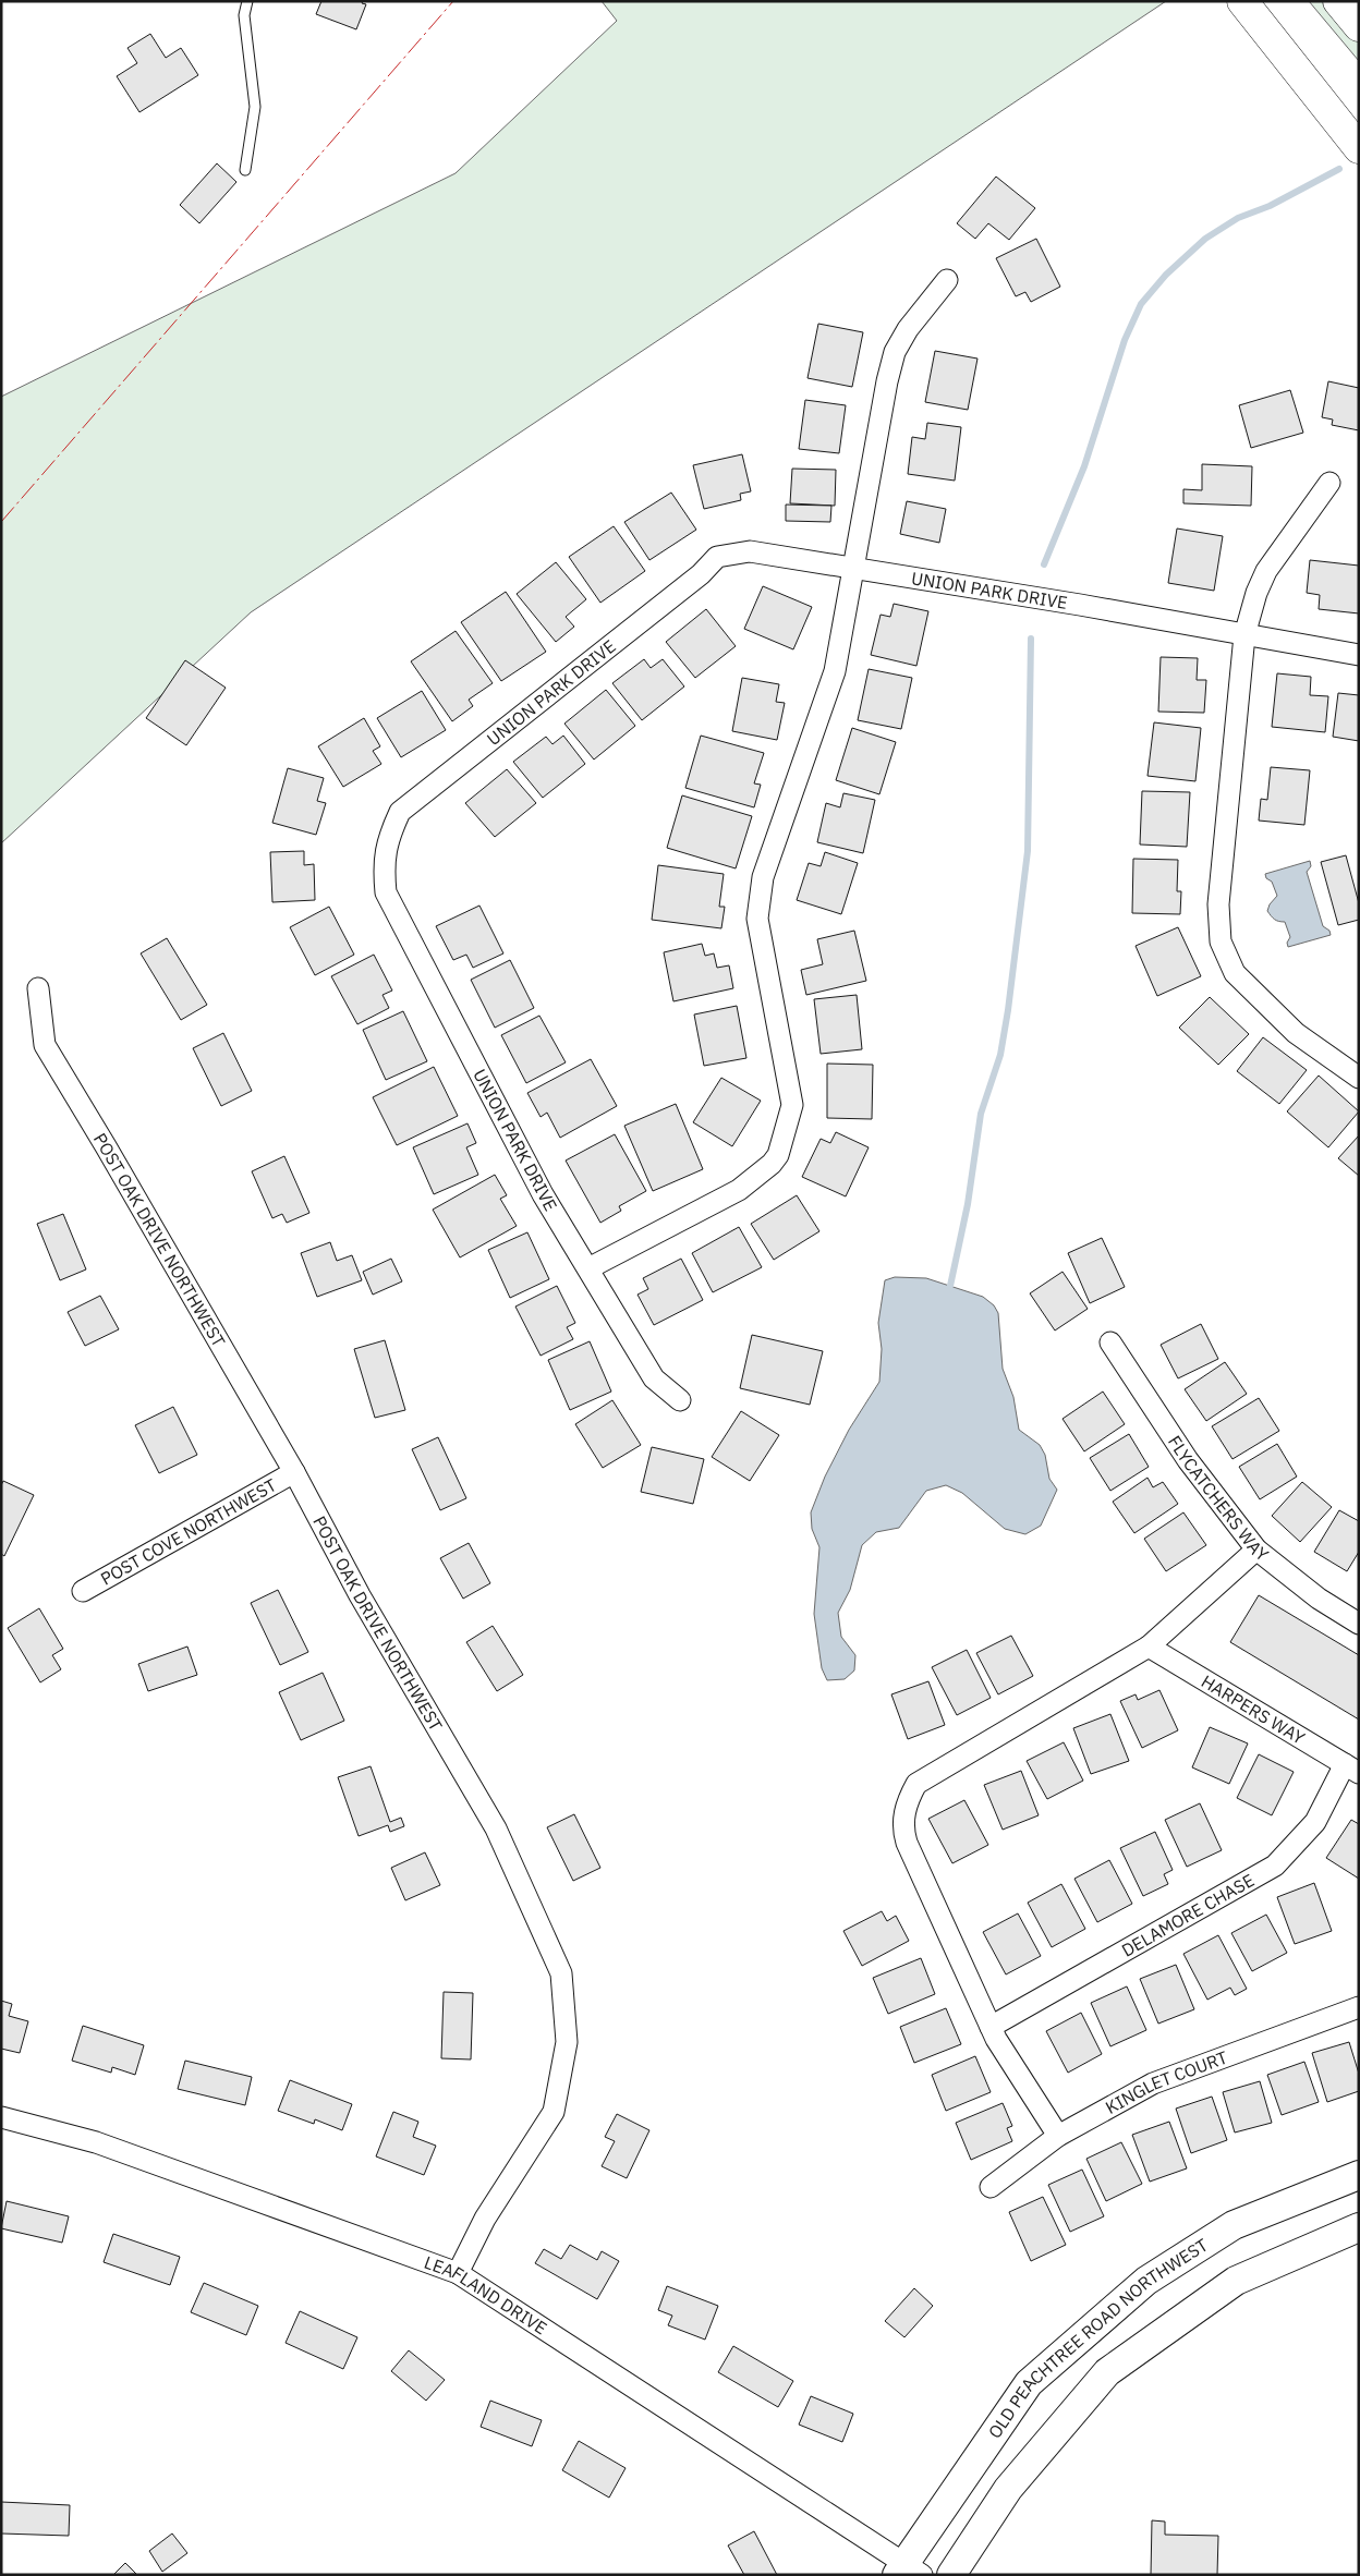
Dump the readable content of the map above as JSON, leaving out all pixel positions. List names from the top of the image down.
{
  "streets": {
    "main road": ["OLD PEACHTREE ROAD NORTHWEST"],
    "street": [
      "UNION PARK DRIVE",
      "POST OAK DRIVE NORTHWEST",
      "FLYCATCHERS WAY",
      "POST COVE NORTHWEST",
      "HARPERS WAY",
      "DELAMORE CHASE",
      "KINGLET COURT",
      "LEAFLAND DRIVE"
    ]
  },
  "crossings": [
    ["POST OAK DRIVE NORTHWEST", "POST COVE NORTHWEST"],
    ["POST OAK DRIVE NORTHWEST", "LEAFLAND DRIVE"],
    ["HARPERS WAY", "DELAMORE CHASE"],
    ["LEAFLAND DRIVE", "OLD PEACHTREE ROAD NORTHWEST"]
  ]
}
